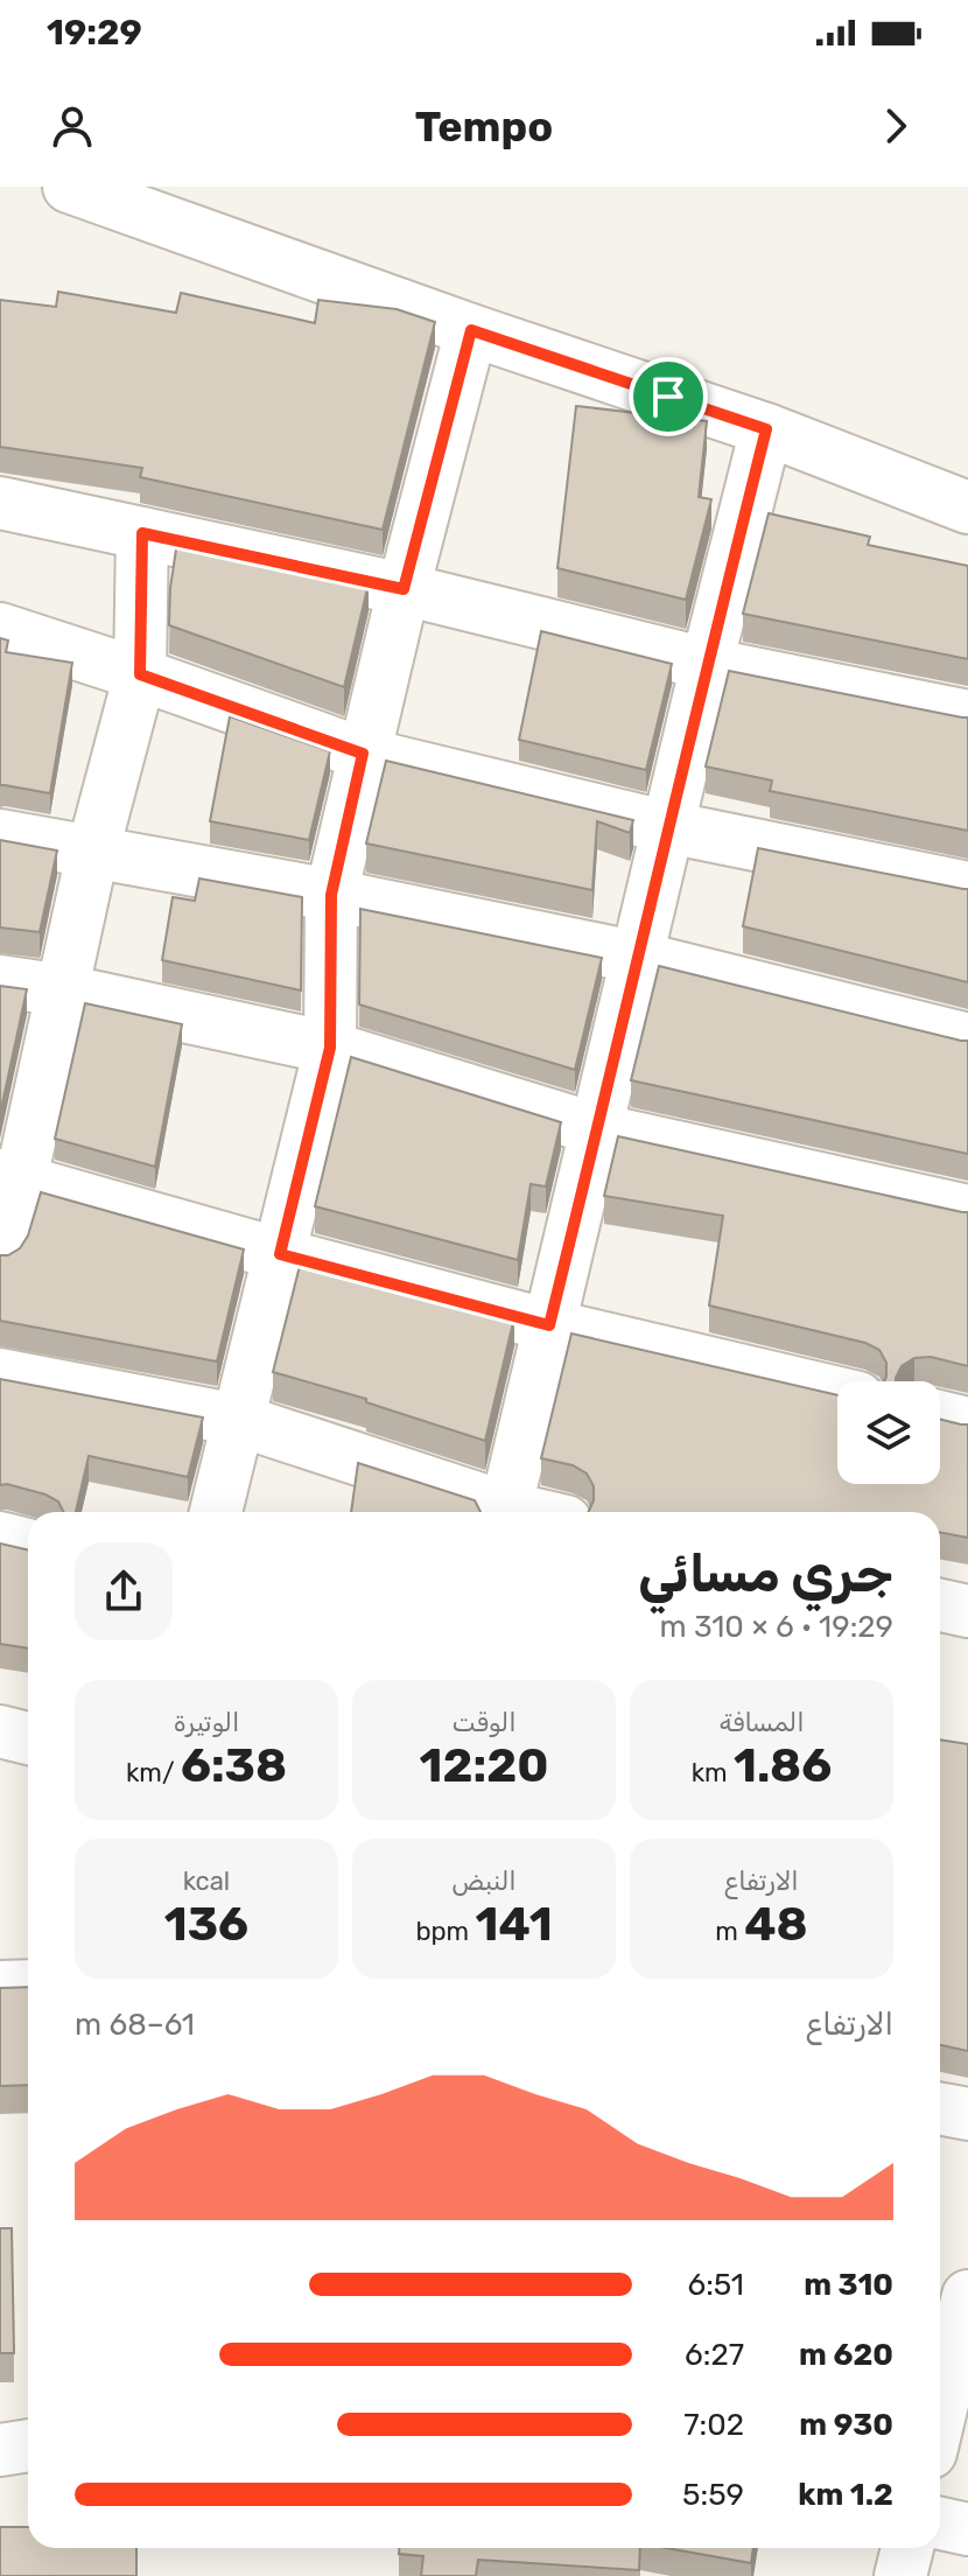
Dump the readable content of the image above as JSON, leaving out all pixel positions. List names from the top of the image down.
{
  "page": {
    "status": "19:29",
    "header": "Tempo",
    "heading": ["جري مسائي", "19:29 · 6 × 310 m"],
    "stats": [
      ["المسافة", "1.86 km"],
      ["الوقت", "12:20"],
      ["الوتيرة", "6:38 /km"],
      ["الارتفاع", "48 m"],
      ["النبض", "141 bpm"],
      ["kcal", "136"]
    ],
    "chart": ["الارتفاع", "61–68 m"],
    "list": [
      {
        "name": "310 m",
        "note": "6:51"
      },
      {
        "name": "620 m",
        "note": "6:27"
      },
      {
        "name": "930 m",
        "note": "7:02"
      },
      {
        "name": "1.2 km",
        "note": "5:59"
      }
    ]
  }
}
